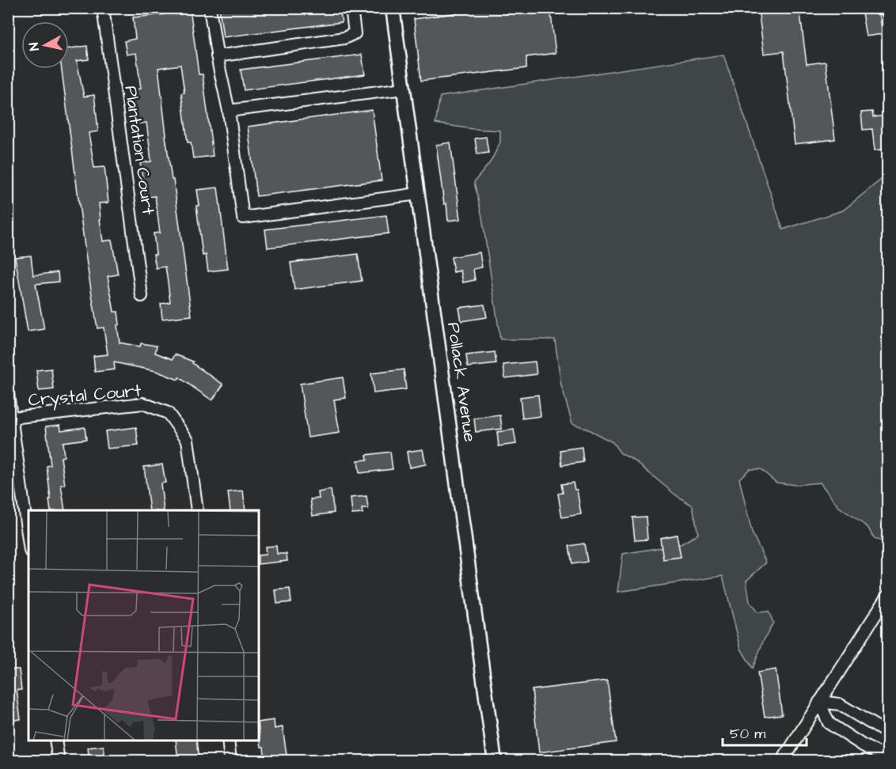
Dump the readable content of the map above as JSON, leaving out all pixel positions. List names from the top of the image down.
{
  "streets": {
    "street": ["Plantation Court", "Pollack Avenue", "Crystal Court"]
  },
  "scale_bar": "50 m",
  "north": "left"
}
